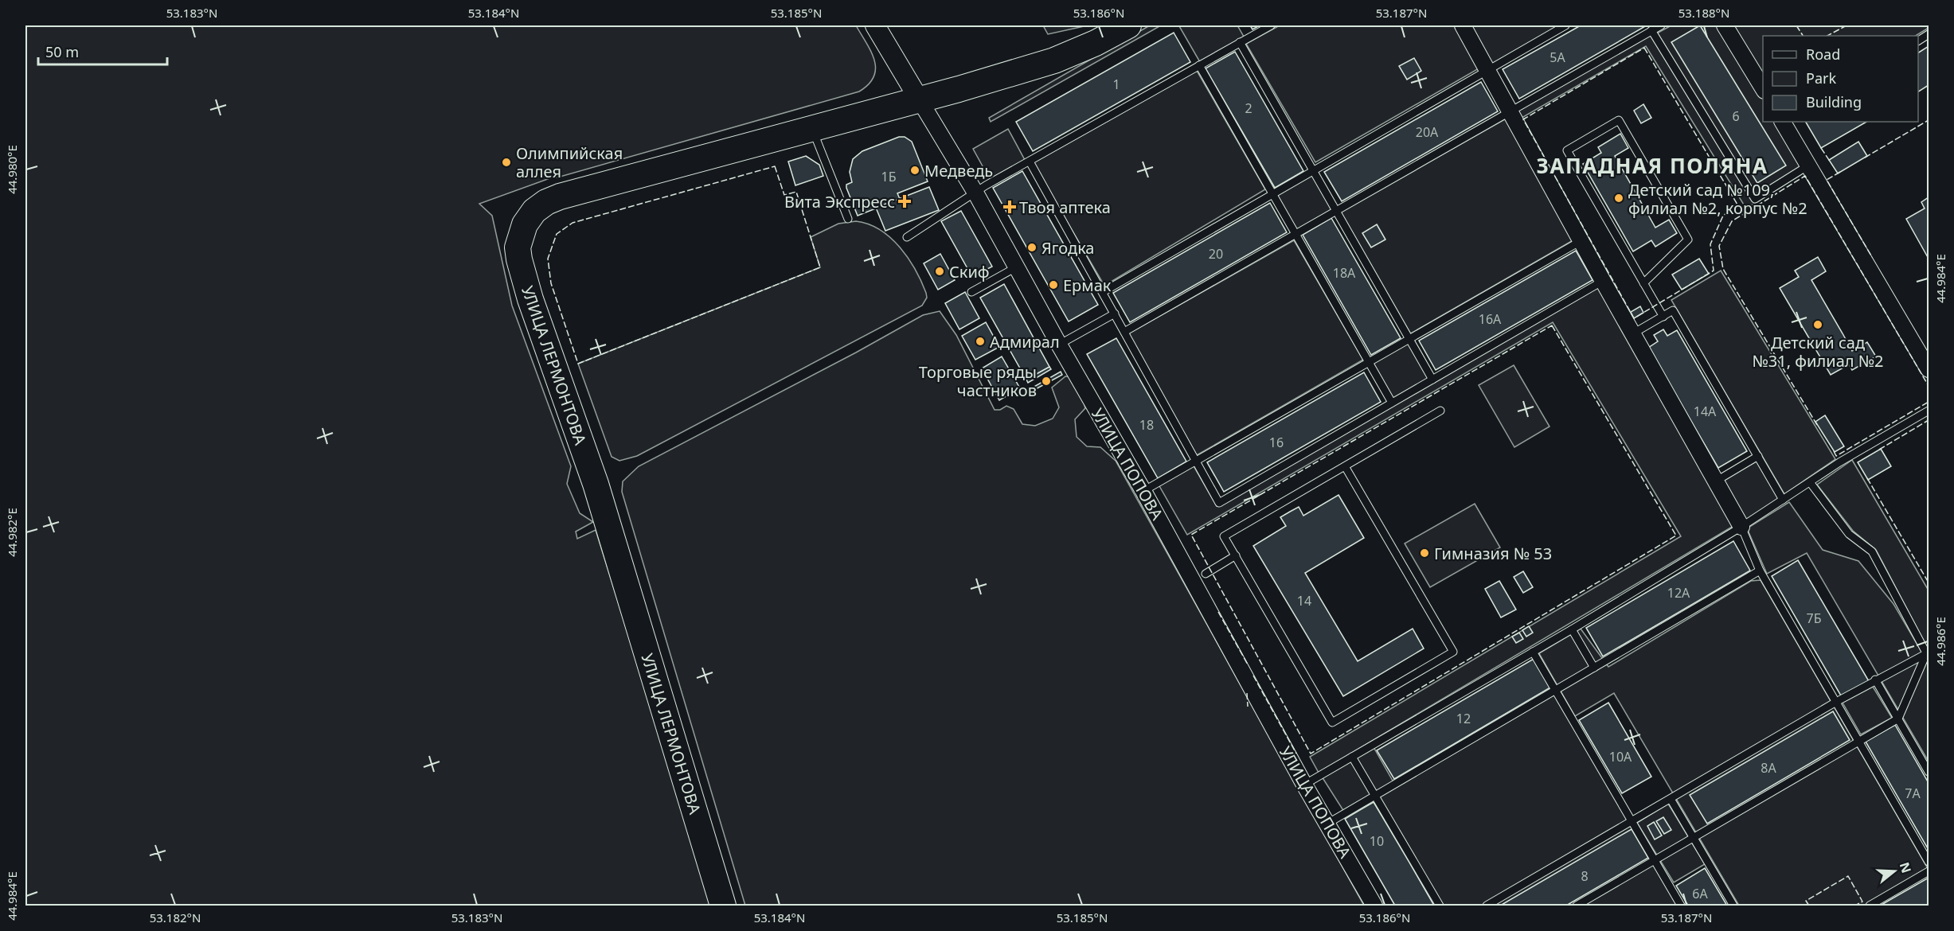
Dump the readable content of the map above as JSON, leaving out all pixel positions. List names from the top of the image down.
{
  "streets": {
    "main road": ["УЛИЦА ЛЕРМОНТОВА"],
    "street": ["УЛИЦА ПОПОВА"]
  },
  "crossings": [
    ["УЛИЦА ЛЕРМОНТОВА", "УЛИЦА ПОПОВА"]
  ],
  "districts": ["ЗАПАДНАЯ ПОЛЯНА"],
  "places": {
    "other": [
      "Олимпийская аллея",
      "Медведь",
      "Детский сад №109, филиал №2, корпус №2",
      "Ягодка",
      "Скиф",
      "Ермак",
      "Детский сад №31, филиал №2",
      "Адмирал",
      "Торговые ряды частников",
      "Гимназия № 53"
    ],
    "health": ["Вита Экспресс", "Твоя аптека"]
  },
  "house_numbers": [
    "5А",
    "1",
    "2",
    "6",
    "20А",
    "1Б",
    "20",
    "18А",
    "16А",
    "14А",
    "18",
    "16",
    "12А",
    "14",
    "7Б",
    "12",
    "10А",
    "8А",
    "7А",
    "10",
    "8",
    "6А"
  ],
  "legend": ["Road", "Park", "Building"],
  "scale_bar": "50 m",
  "north": "right",
  "coordinates": [
    "53.183°N",
    "53.184°N",
    "53.185°N",
    "53.186°N",
    "53.187°N",
    "53.188°N",
    "44.980°E",
    "44.984°E",
    "44.982°E",
    "44.986°E",
    "53.182°N"
  ]
}
